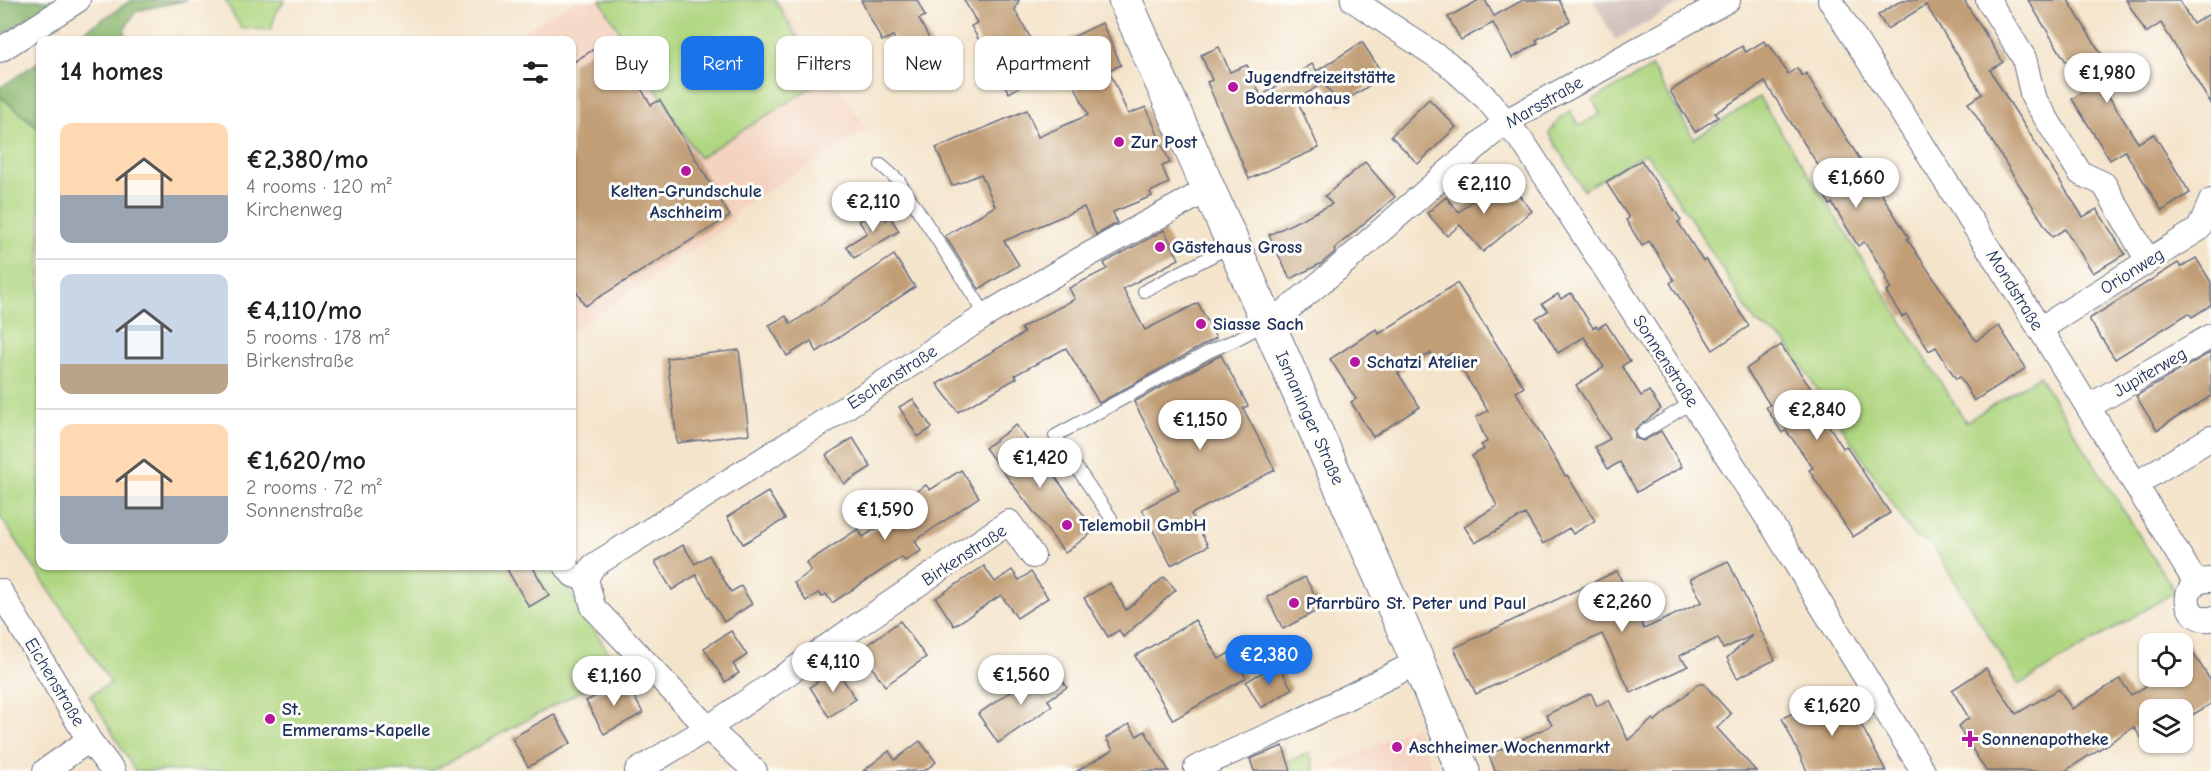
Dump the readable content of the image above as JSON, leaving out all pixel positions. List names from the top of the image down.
{
  "streets": {
    "main road": ["Ismaninger Straße"],
    "street": [
      "Marsstraße",
      "Orionweg",
      "Mondstraße",
      "Sonnenstraße",
      "Jupiterweg",
      "Eschenstraße",
      "Birkenstraße",
      "Eichenstraße"
    ]
  },
  "crossings": [
    ["Marsstraße", "Sonnenstraße"],
    ["Marsstraße", "Ismaninger Straße"],
    ["Orionweg", "Mondstraße"],
    ["Mondstraße", "Jupiterweg"],
    ["Eschenstraße", "Ismaninger Straße"]
  ],
  "places": {
    "other": [
      "Jugendfreizeitstätte Bodermohaus",
      "Zur Post",
      "Kelten-Grundschule Aschheim",
      "Gästehaus Gross",
      "Siasse Sach",
      "Schatzi Atelier",
      "Telemobil GmbH",
      "Pfarrbüro St. Peter und Paul",
      "St. Emmerams-Kapelle",
      "Aschheimer Wochenmarkt"
    ],
    "health": ["Sonnenapotheke"]
  },
  "page": {
    "chip": [
      "Buy",
      "Rent",
      "Filters",
      "New",
      "Apartment"
    ],
    "heading": "14 homes",
    "price": [
      "€1,980",
      "€1,660",
      "€2,110",
      "€2,110",
      "€2,840",
      "€1,150",
      "€1,420",
      "€1,590",
      "€2,260",
      "€2,380",
      "€4,110",
      "€1,560",
      "€1,160",
      "€1,620"
    ],
    "list": [
      {
        "name": "€2,380/mo",
        "note": "4 rooms · 120 m² · Kirchenweg"
      },
      {
        "name": "€4,110/mo",
        "note": "5 rooms · 178 m² · Birkenstraße"
      },
      {
        "name": "€1,620/mo",
        "note": "2 rooms · 72 m² · Sonnenstraße"
      }
    ]
  }
}
